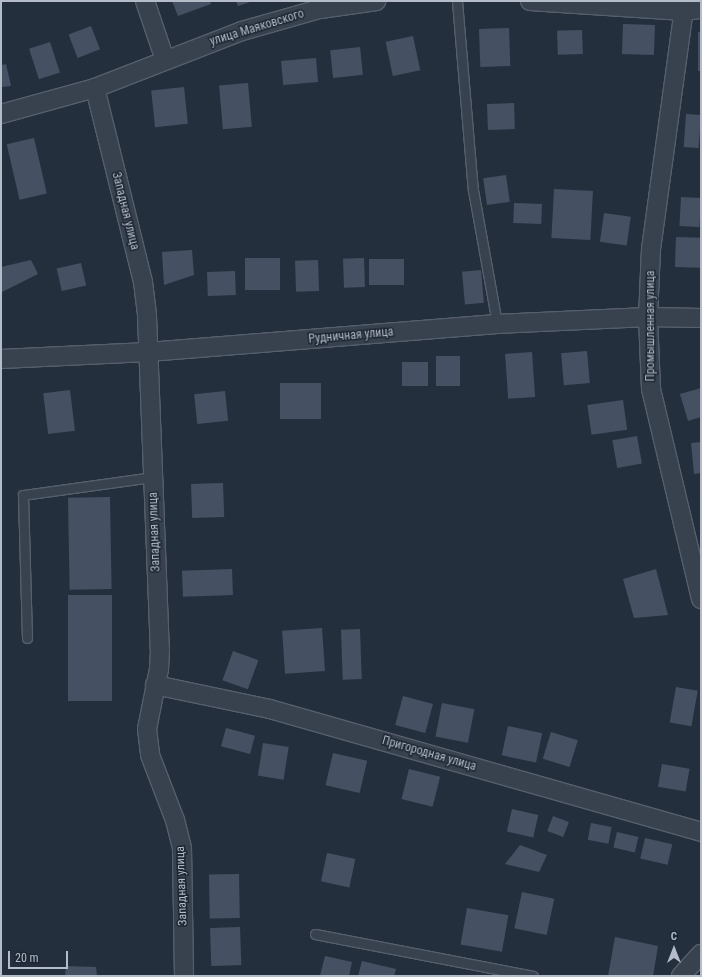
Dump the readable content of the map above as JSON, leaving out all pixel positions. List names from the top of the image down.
{
  "streets": {
    "street": [
      "улица Маяковского",
      "Западная улица",
      "Промышленная улица",
      "Рудничная улица",
      "Пригородная улица"
    ]
  },
  "crossings": [
    ["улица Маяковского", "Западная улица"],
    ["Западная улица", "Рудничная улица"],
    ["Западная улица", "Пригородная улица"],
    ["Промышленная улица", "Рудничная улица"]
  ],
  "scale_bar": "20 m",
  "north": "top"
}
